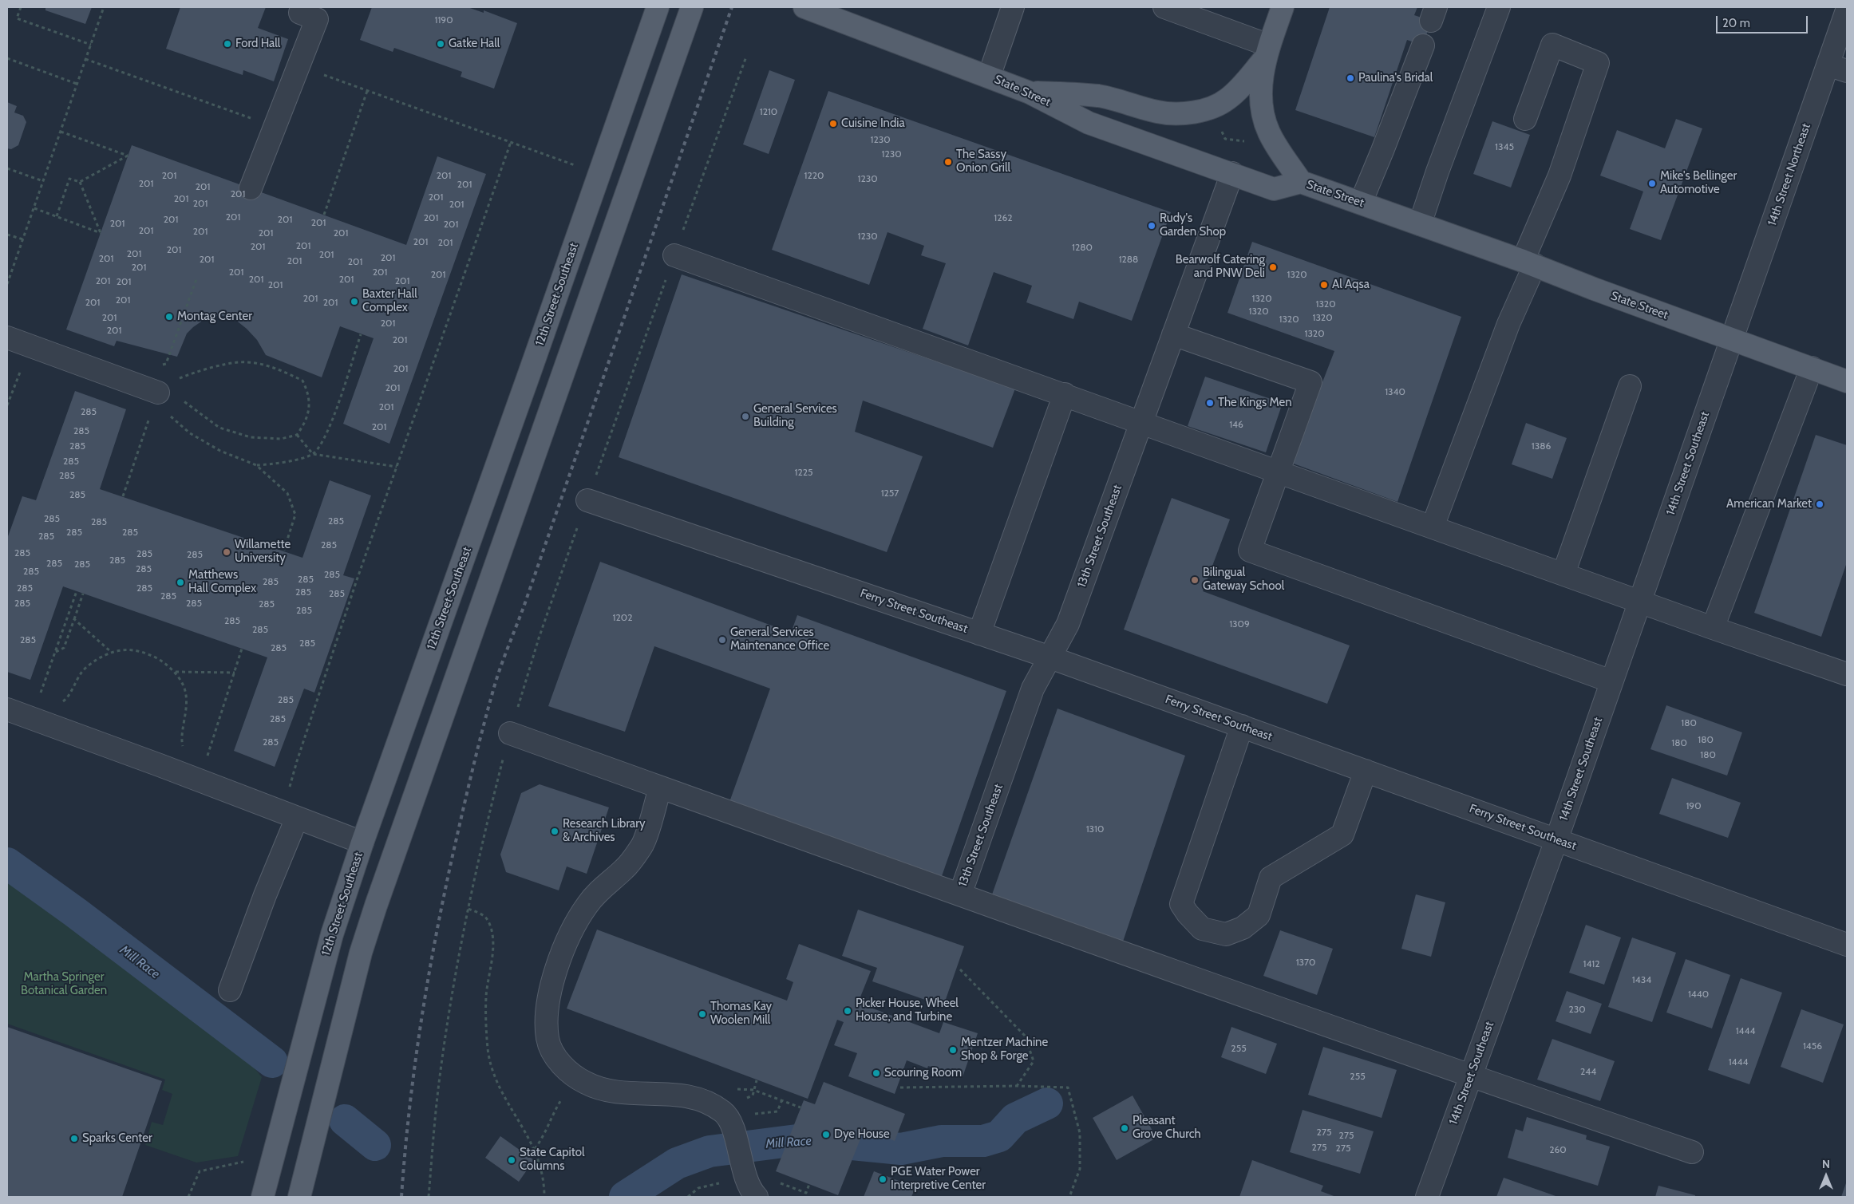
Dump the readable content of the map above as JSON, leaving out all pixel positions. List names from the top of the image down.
{
  "streets": {
    "main road": ["State Street", "12th Street Southeast"],
    "street": [
      "14th Street Northeast",
      "14th Street Southeast",
      "13th Street Southeast",
      "Ferry Street Southeast"
    ]
  },
  "crossings": [
    ["State Street", "14th Street Northeast"],
    ["State Street", "14th Street Southeast"],
    ["State Street", "13th Street Southeast"],
    ["14th Street Northeast", "14th Street Southeast"],
    ["14th Street Southeast", "Ferry Street Southeast"],
    ["13th Street Southeast", "Ferry Street Southeast"]
  ],
  "water": ["Mill Race"],
  "parks": ["Martha Springer Botanical Garden"],
  "places": [
    "Ford Hall",
    "Gatke Hall",
    "Paulina's Bridal",
    "Cuisine India",
    "The Sassy Onion Grill",
    "Mike's Bellinger Automotive",
    "Rudy's Garden Shop",
    "Bearwolf Catering and PNW Deli",
    "Al Aqsa",
    "Baxter Hall Complex",
    "Montag Center",
    "The Kings Men",
    "General Services Building",
    "American Market",
    "Willamette University",
    "Bilingual Gateway School",
    "Matthews Hall Complex",
    "General Services Maintenance Office",
    "Research Library & Archives",
    "Picker House, Wheel House, and Turbine",
    "Thomas Kay Woolen Mill",
    "Mentzer Machine Shop & Forge",
    "Scouring Room",
    "Pleasant Grove Church",
    "Dye House",
    "Sparks Center",
    "State Capitol Columns",
    "PGE Water Power Interpretive Center"
  ],
  "house_numbers": [
    "1190",
    "1210",
    "1230",
    "1345",
    "1230",
    "201",
    "201",
    "1220",
    "1230",
    "201",
    "201",
    "201",
    "201",
    "201",
    "201",
    "201",
    "201",
    "201",
    "201",
    "1262",
    "201",
    "201",
    "201",
    "201",
    "201",
    "201",
    "201",
    "201",
    "201",
    "1230",
    "201",
    "201",
    "201",
    "201",
    "1280",
    "201",
    "201",
    "201",
    "201",
    "201",
    "201",
    "1288",
    "201",
    "201",
    "201",
    "201",
    "201",
    "201",
    "1320",
    "201",
    "201",
    "201",
    "201",
    "201",
    "201",
    "201",
    "1320",
    "201",
    "201",
    "201",
    "1320",
    "1320",
    "201",
    "1320",
    "1320",
    "201",
    "201",
    "1320",
    "201",
    "201",
    "201",
    "1340",
    "201",
    "285",
    "146",
    "201",
    "285",
    "285",
    "1386",
    "285",
    "1225",
    "285",
    "1257",
    "285",
    "285",
    "285",
    "285",
    "285",
    "285",
    "285",
    "285",
    "285",
    "285",
    "285",
    "285",
    "285",
    "285",
    "285",
    "285",
    "285",
    "285",
    "285",
    "285",
    "285",
    "285",
    "285",
    "285",
    "285",
    "285",
    "285",
    "285",
    "1202",
    "285",
    "1309",
    "285",
    "285",
    "285",
    "285",
    "285",
    "285",
    "180",
    "180",
    "285",
    "180",
    "180",
    "190",
    "1310",
    "1370",
    "1412",
    "1434",
    "1440",
    "230",
    "1444",
    "1456",
    "255",
    "1444",
    "244",
    "255",
    "275",
    "275",
    "275",
    "275",
    "260"
  ],
  "scale_bar": "20 m",
  "north": "top"
}
